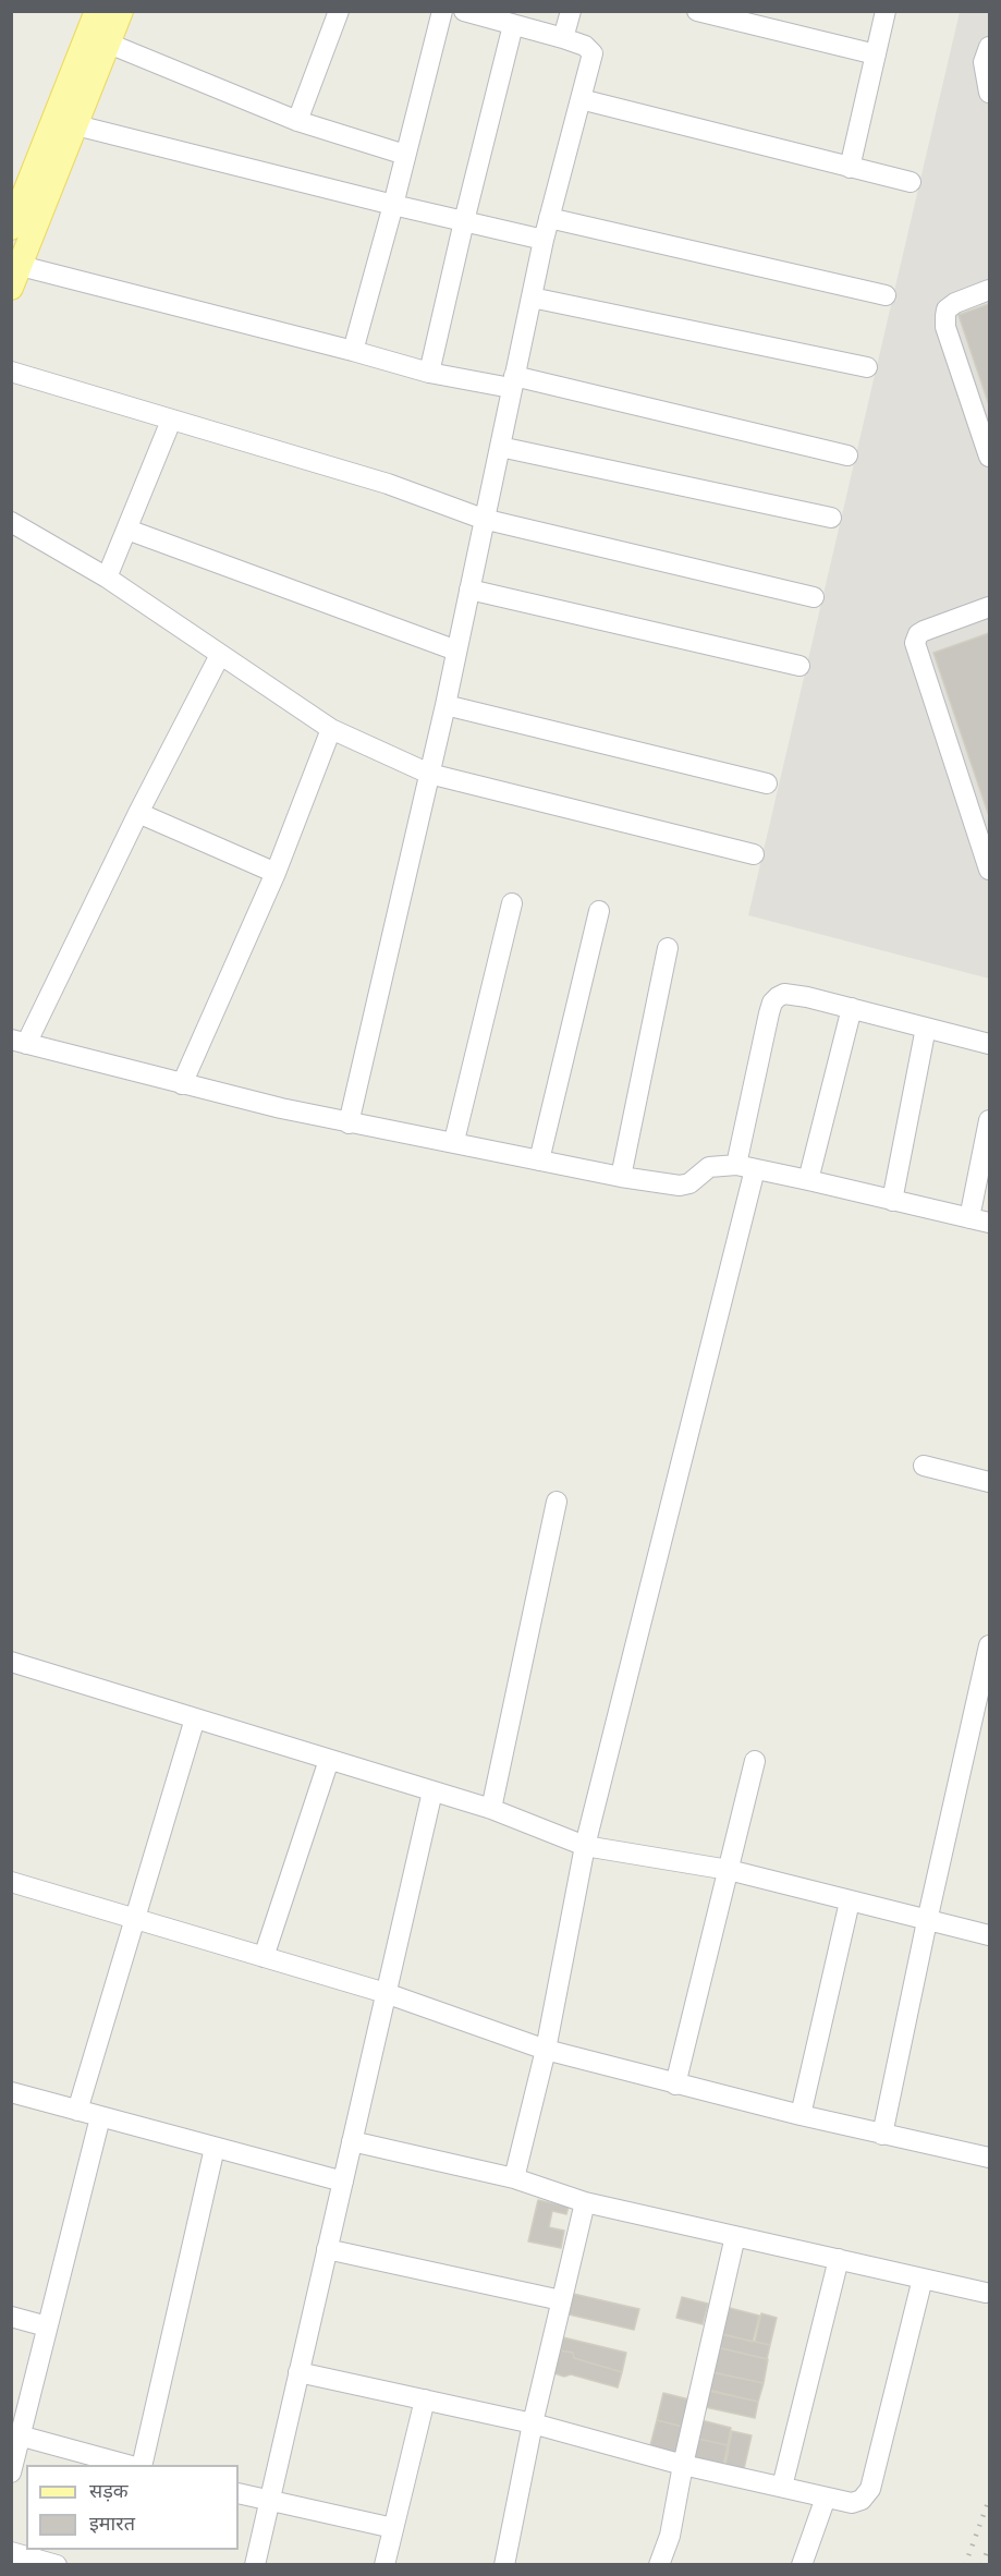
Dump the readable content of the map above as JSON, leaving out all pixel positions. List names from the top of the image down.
{
  "legend": ["सड़क", "इमारत"]
}
